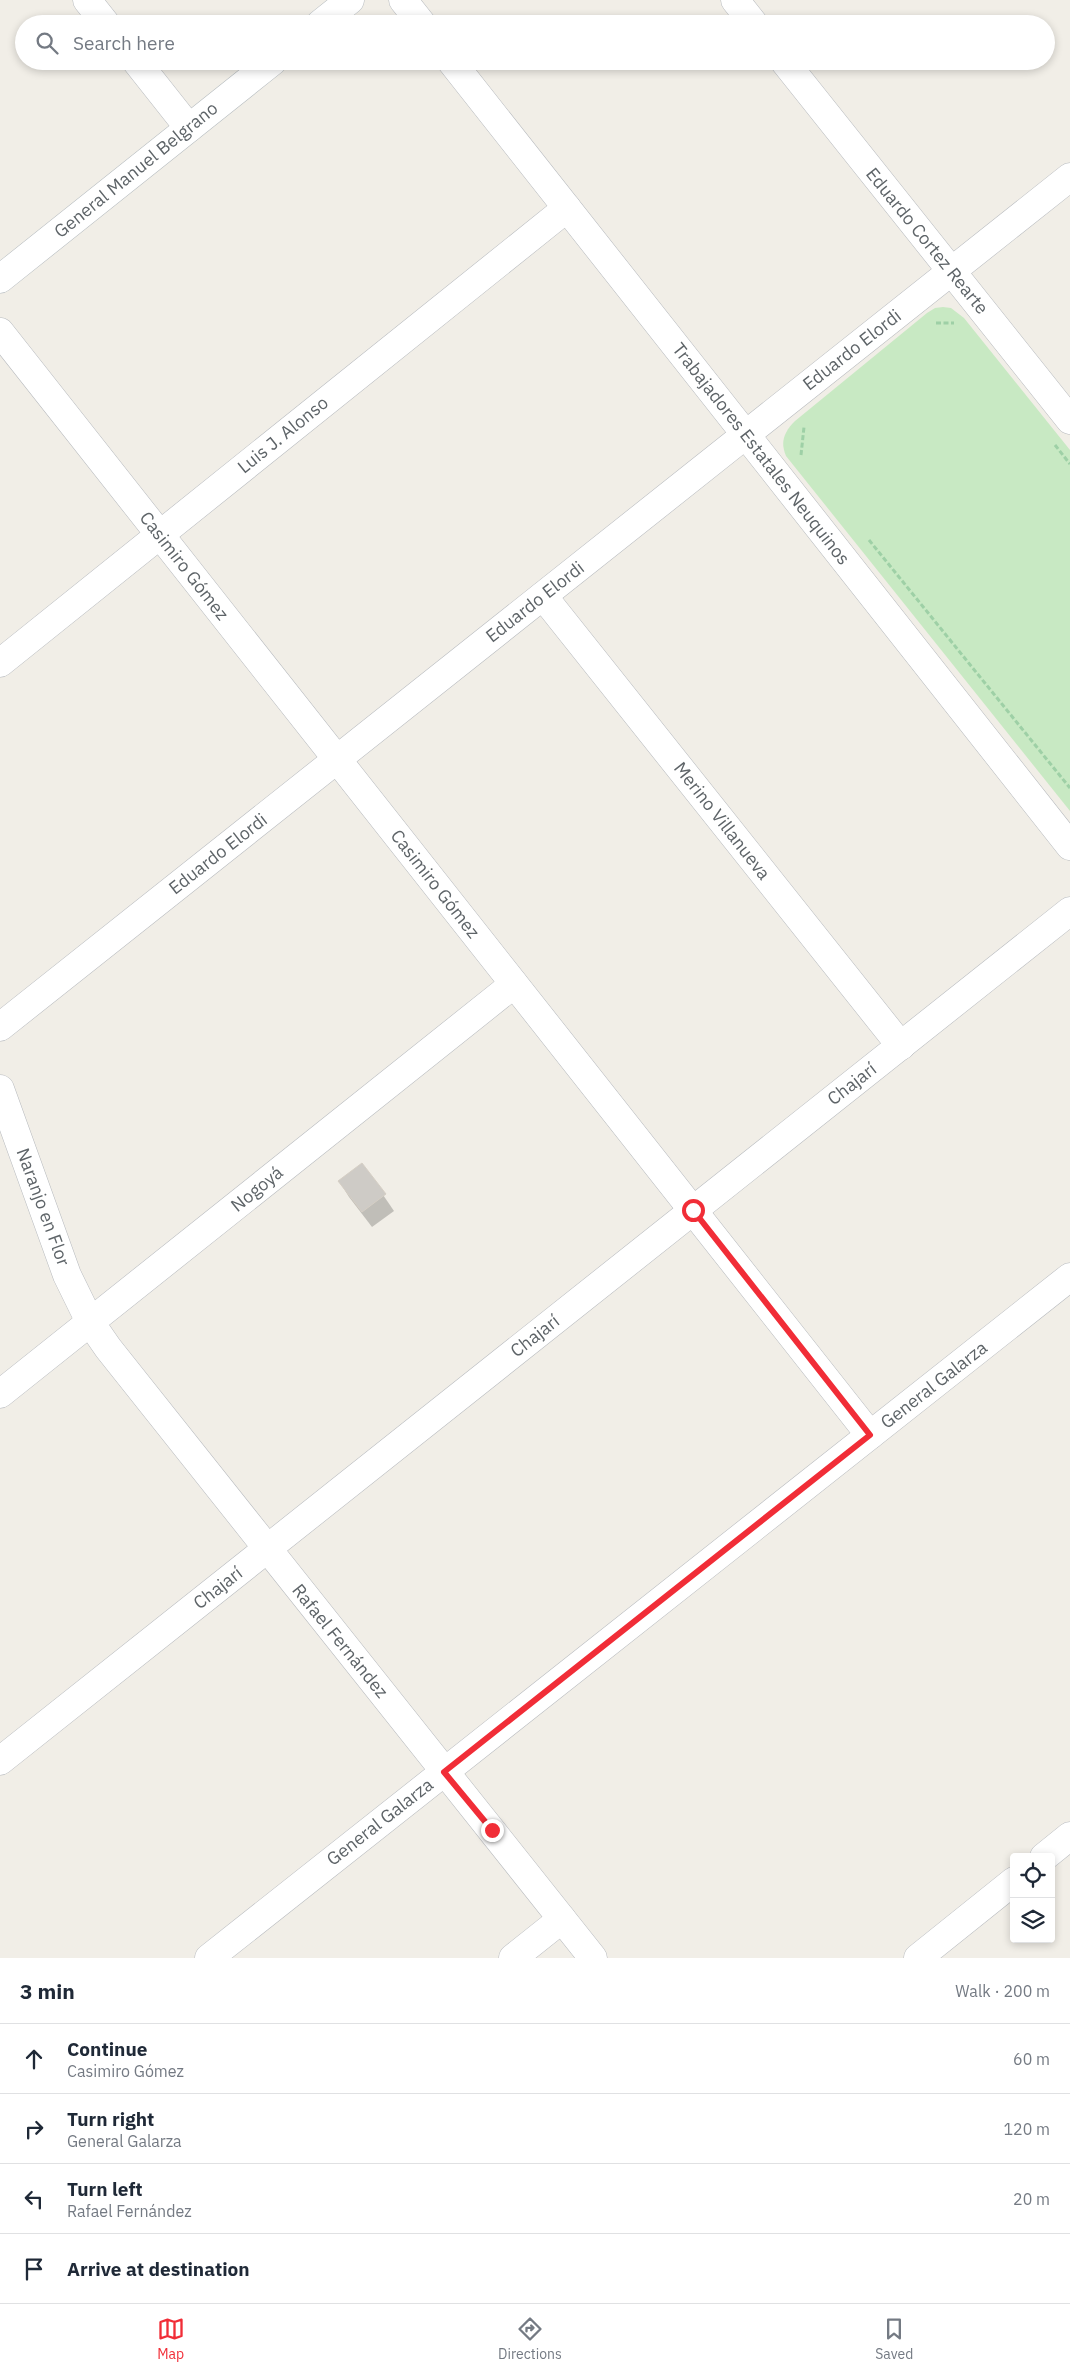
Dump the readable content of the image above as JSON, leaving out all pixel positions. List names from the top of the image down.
{
  "streets": {
    "street": [
      "General Manuel Belgrano",
      "Eduardo Cortez Rearte",
      "Eduardo Elordi",
      "Luis J. Alonso",
      "Trabajadores Estatales Neuquinos",
      "Casimiro Gómez",
      "Merino Villanueva",
      "Chajarí",
      "Nogoyá",
      "Naranjo en Flor",
      "General Galarza",
      "Rafael Fernández"
    ]
  },
  "crossings": [
    ["Eduardo Cortez Rearte", "Eduardo Elordi"],
    ["Eduardo Elordi", "Trabajadores Estatales Neuquinos"],
    ["Eduardo Elordi", "Casimiro Gómez"],
    ["Eduardo Elordi", "Merino Villanueva"],
    ["Luis J. Alonso", "Trabajadores Estatales Neuquinos"],
    ["Luis J. Alonso", "Casimiro Gómez"],
    ["Casimiro Gómez", "Chajarí"],
    ["Casimiro Gómez", "Nogoyá"],
    ["Casimiro Gómez", "General Galarza"],
    ["Merino Villanueva", "Chajarí"],
    ["Chajarí", "Rafael Fernández"],
    ["Nogoyá", "Naranjo en Flor"],
    ["Nogoyá", "Rafael Fernández"],
    ["Naranjo en Flor", "Rafael Fernández"],
    ["General Galarza", "Rafael Fernández"]
  ],
  "page": {
    "search": "Search here",
    "heading": ["3 min", "Walk · 200 m"],
    "list": [
      ["Continue", "Casimiro Gómez", "60 m"],
      ["Turn right", "General Galarza", "120 m"],
      ["Turn left", "Rafael Fernández", "20 m"],
      "Arrive at destination"
    ],
    "nav": ["Map", "Directions", "Saved"]
  }
}
